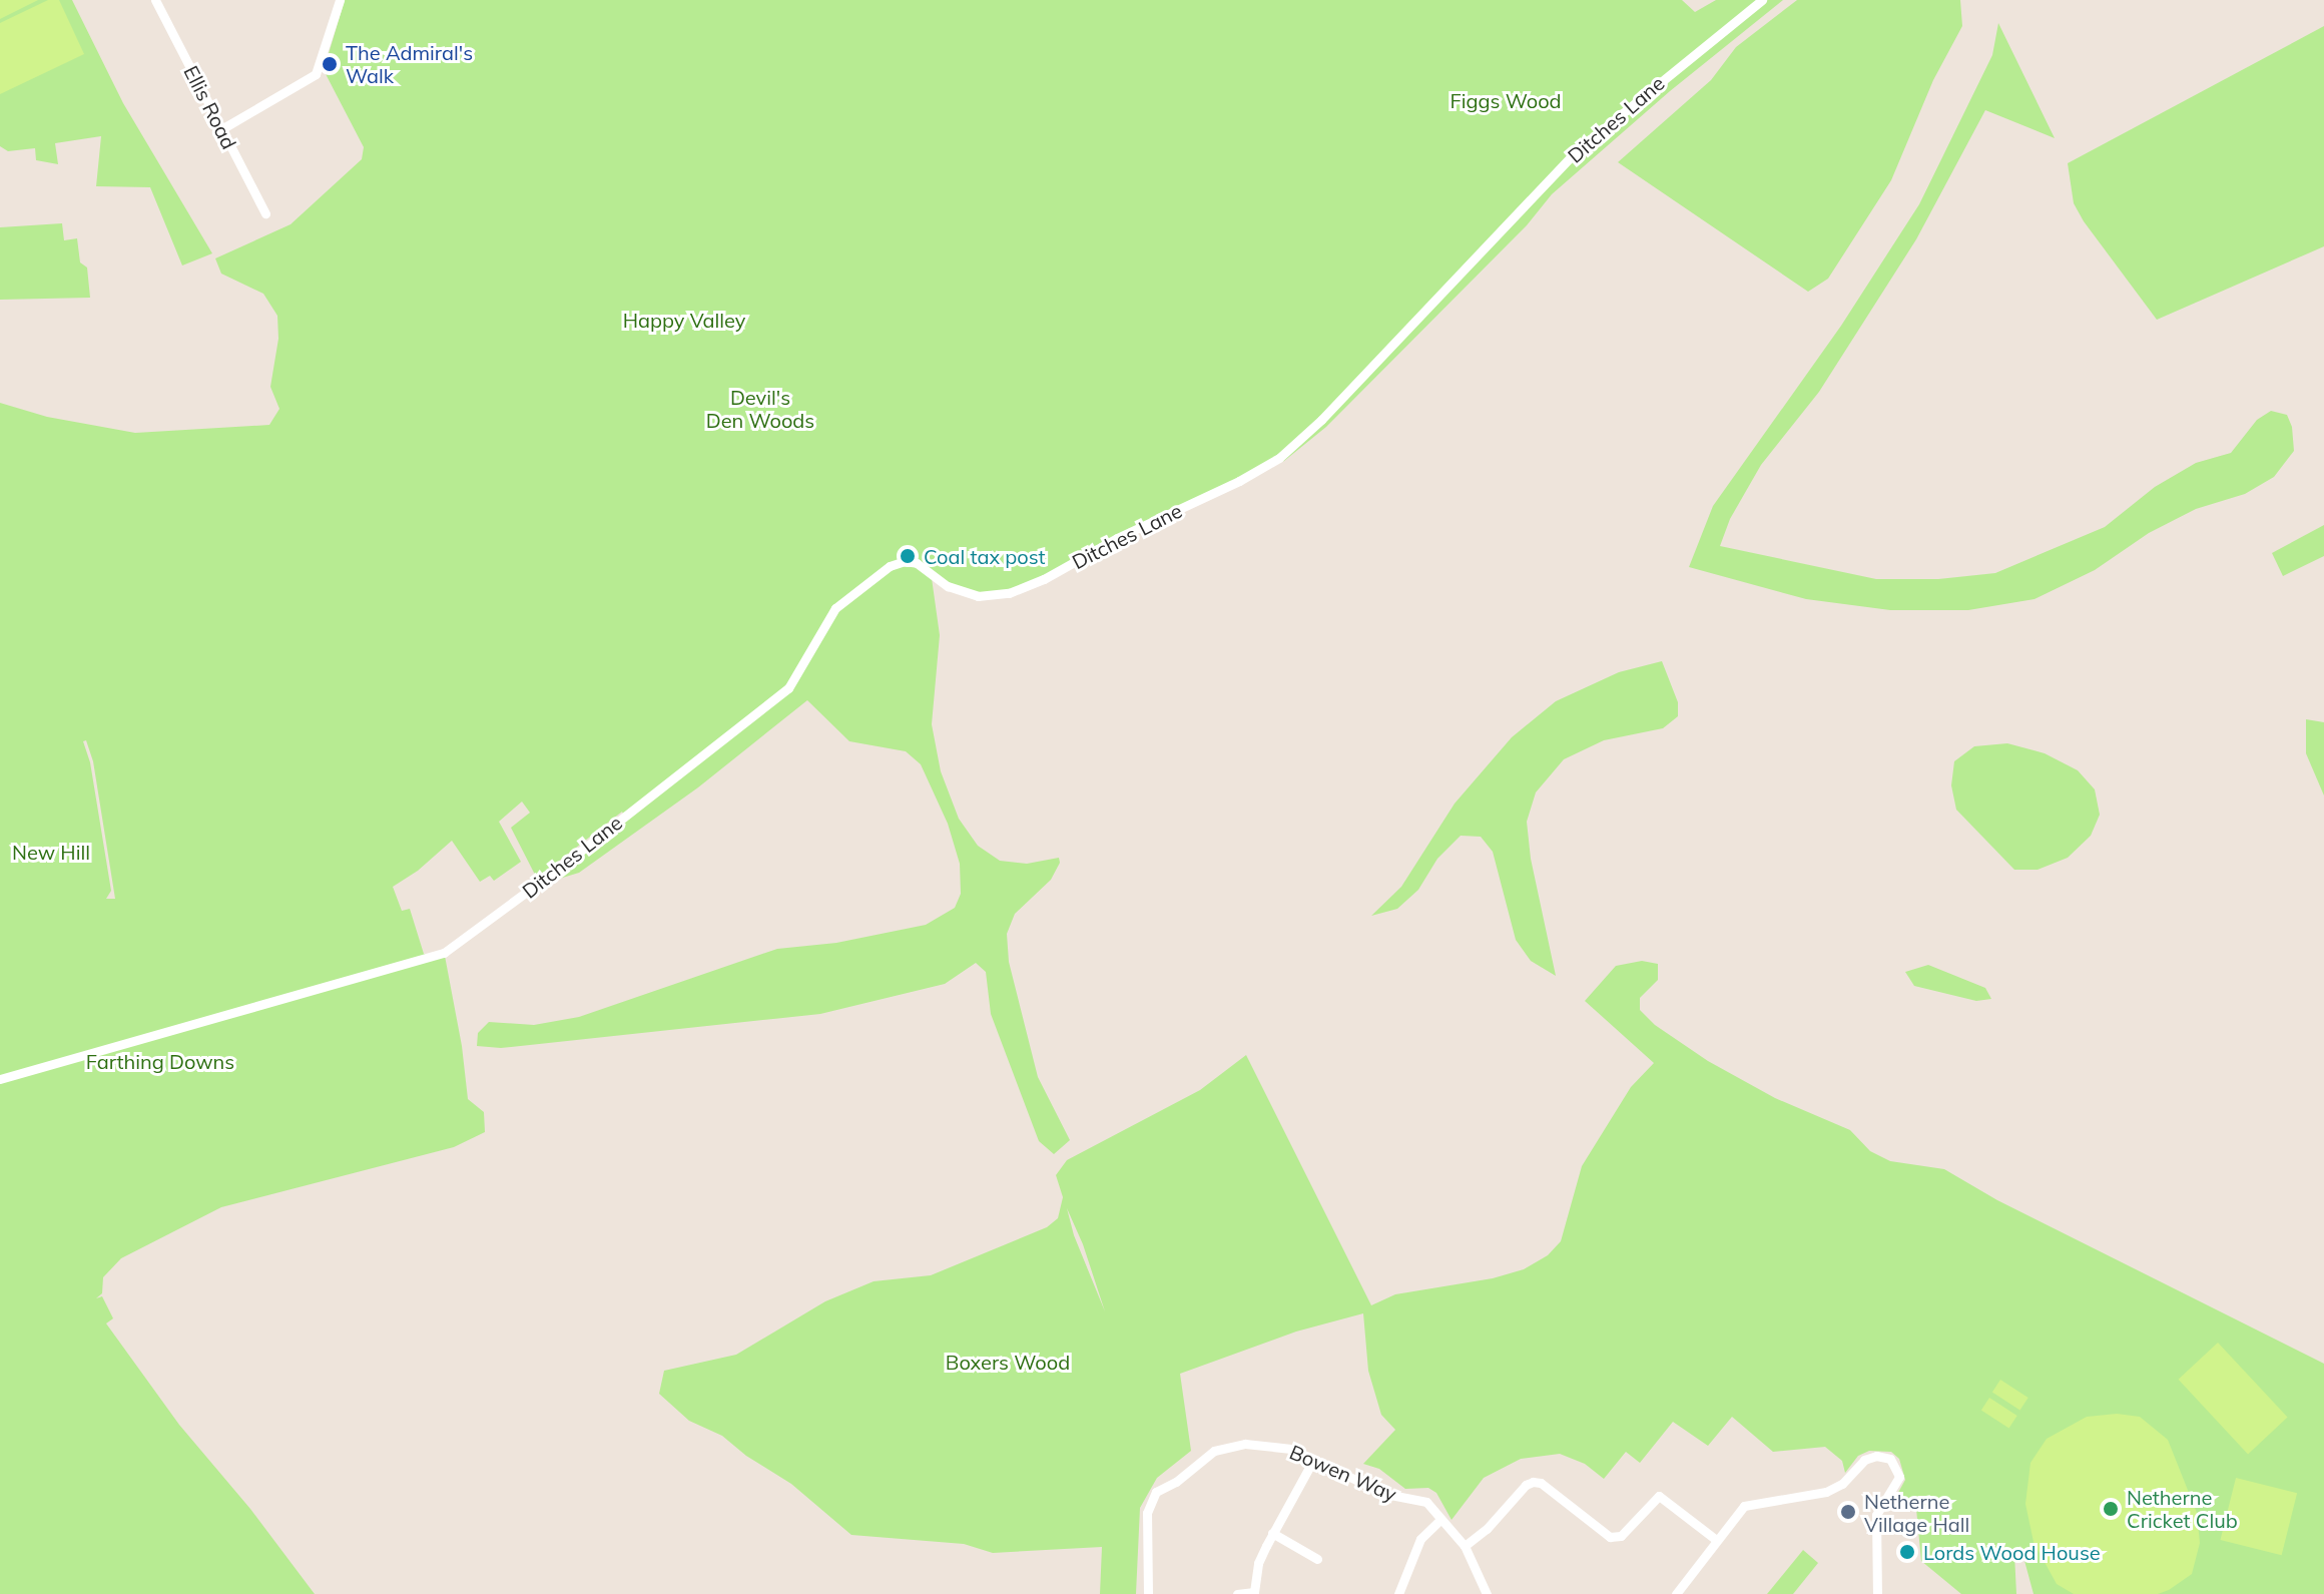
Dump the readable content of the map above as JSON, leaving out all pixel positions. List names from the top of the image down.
{
  "streets": {
    "street": ["Ellis Road", "Ditches Lane", "Bowen Way"]
  },
  "parks": [
    "Figgs Wood",
    "Happy Valley",
    "Devil's Den Woods",
    "New Hill",
    "Farthing Downs",
    "Boxers Wood"
  ],
  "places": [
    "The Admiral's Walk",
    "Coal tax post",
    "Netherne Cricket Club",
    "Netherne Village Hall",
    "Lords Wood House"
  ]
}
